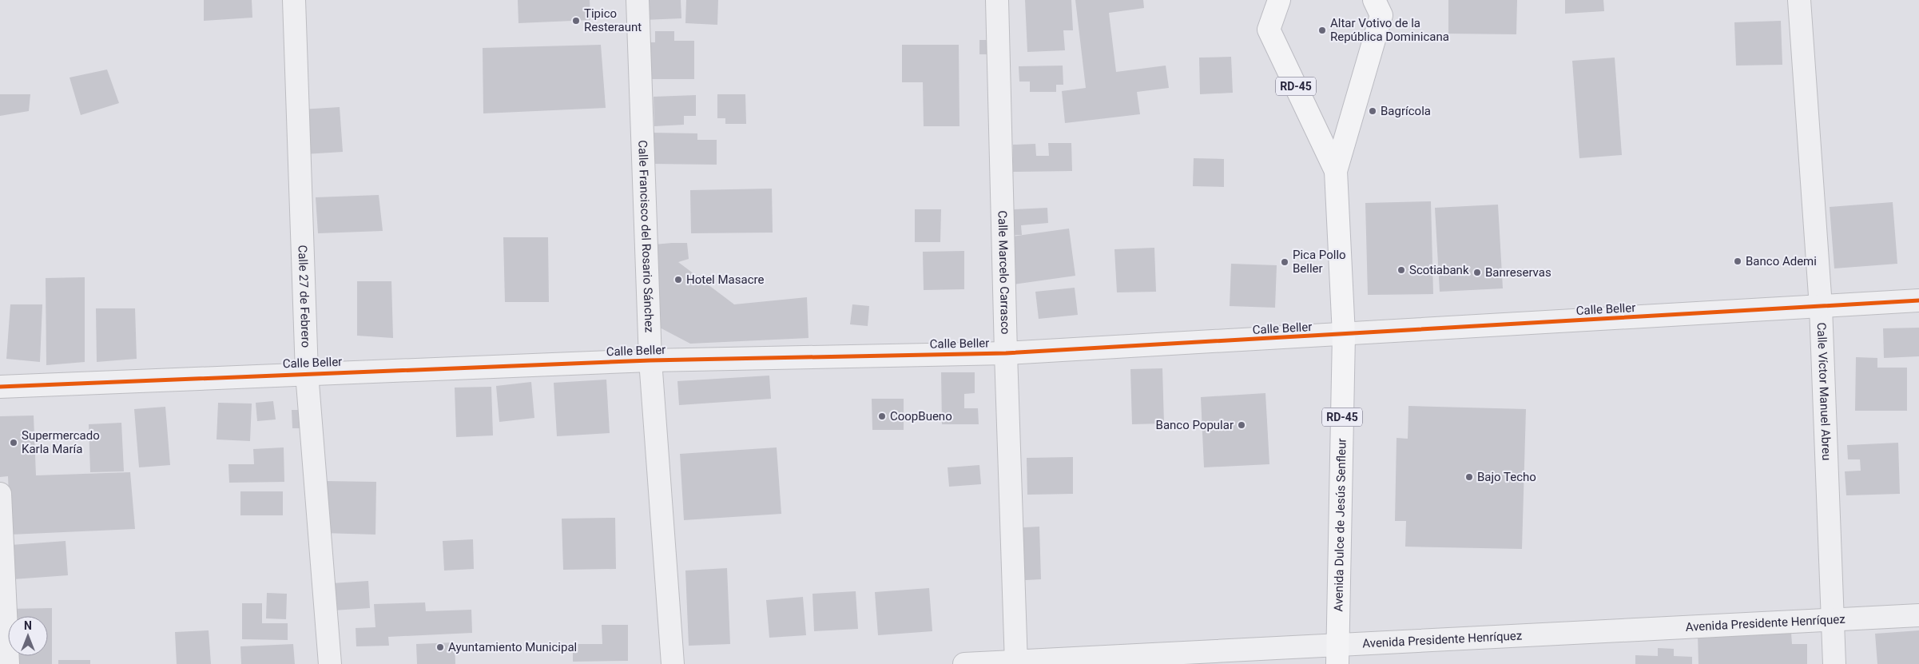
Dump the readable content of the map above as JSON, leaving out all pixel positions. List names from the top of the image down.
{
  "streets": {
    "main road": ["RD-45", "Avenida Dulce de Jesús Senfleur"],
    "street": [
      "Calle Francisco del Rosario Sánchez",
      "Calle Marcelo Carrasco",
      "Calle 27 de Febrero",
      "Calle Beller",
      "Calle Víctor Manuel Abreu",
      "Avenida Presidente Henríquez"
    ]
  },
  "crossings": [
    ["Calle Francisco del Rosario Sánchez", "Calle Beller"],
    ["Calle Marcelo Carrasco", "Calle Beller"],
    ["Calle Marcelo Carrasco", "Avenida Presidente Henríquez"],
    ["Calle 27 de Febrero", "Calle Beller"],
    ["Calle Beller", "Calle Víctor Manuel Abreu"],
    ["Calle Beller", "Avenida Dulce de Jesús Senfleur"],
    ["Calle Víctor Manuel Abreu", "Avenida Presidente Henríquez"],
    ["Avenida Dulce de Jesús Senfleur", "Avenida Presidente Henríquez"]
  ],
  "places": [
    "Tipico Resteraunt",
    "Altar Votivo de la República Dominicana",
    "Bagrícola",
    "Banco Ademi",
    "Pica Pollo Beller",
    "Scotiabank",
    "Banreservas",
    "Hotel Masacre",
    "CoopBueno",
    "Banco Popular",
    "Supermercado Karla María",
    "Bajo Techo",
    "Ayuntamiento Municipal"
  ],
  "north": "top"
}
